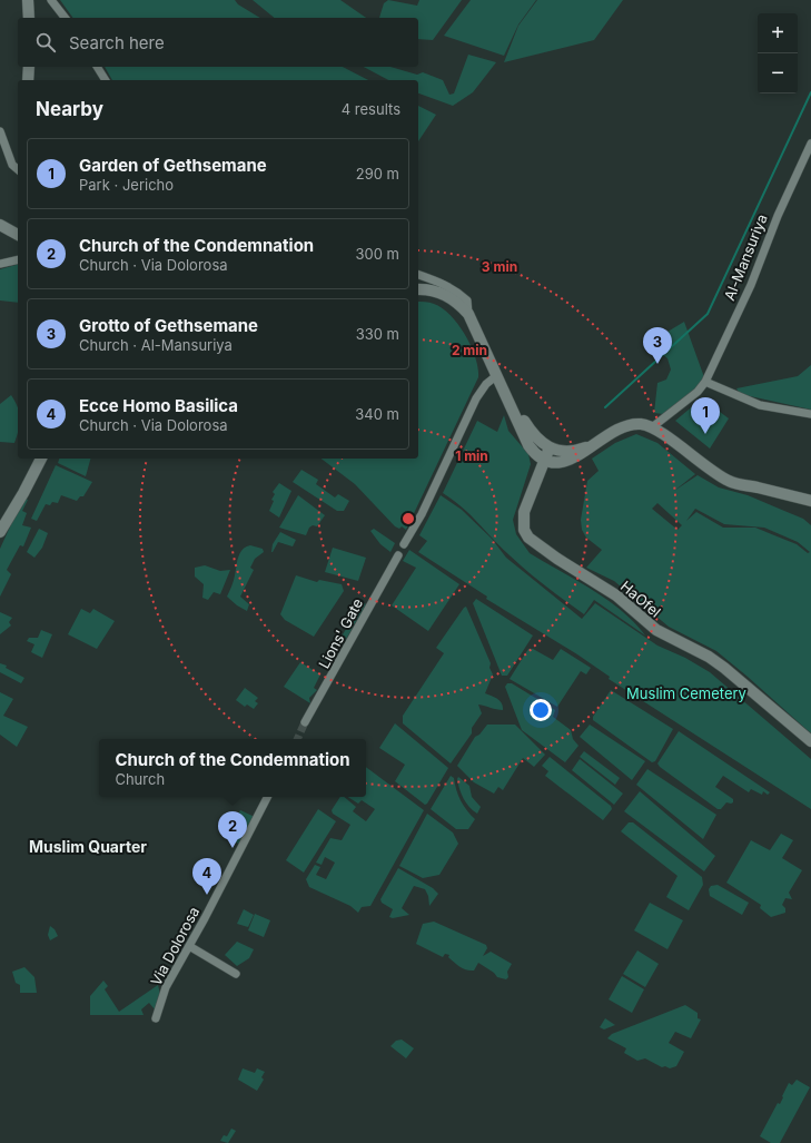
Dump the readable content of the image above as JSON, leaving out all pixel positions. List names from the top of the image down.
{
  "streets": {
    "main road": ["HaOfel"],
    "street": ["Al-Mansuriya", "Lions' Gate", "Via Dolorosa"]
  },
  "districts": ["Muslim Quarter"],
  "parks": ["Muslim Cemetery"],
  "page": {
    "map_buttons": ["+", "−"],
    "search": "Search here",
    "heading": ["Nearby", "4 results"],
    "list": [
      {
        "mark": "1",
        "name": "Garden of Gethsemane",
        "note": "Park · Jericho",
        "value": "290 m"
      },
      {
        "mark": "2",
        "name": "Church of the Condemnation",
        "note": "Church · Via Dolorosa",
        "value": "300 m"
      },
      {
        "mark": "3",
        "name": "Grotto of Gethsemane",
        "note": "Church · Al-Mansuriya",
        "value": "330 m"
      },
      {
        "mark": "4",
        "name": "Ecce Homo Basilica",
        "note": "Church · Via Dolorosa",
        "value": "340 m"
      }
    ],
    "pins": [
      "3",
      "1",
      "2",
      "4"
    ],
    "popup": ["Church of the Condemnation", "Church"]
  },
  "rings": ["3 min", "2 min", "1 min"]
}
